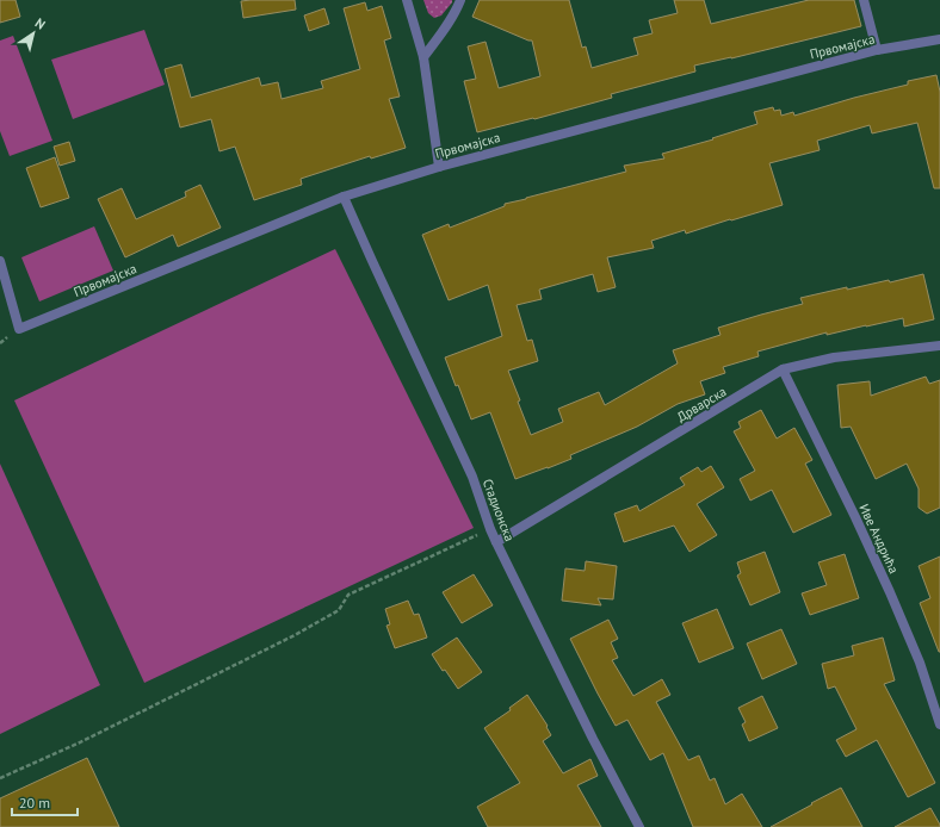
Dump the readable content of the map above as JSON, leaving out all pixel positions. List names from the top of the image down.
{
  "streets": {
    "street": [
      "Првомајска",
      "Дрварска",
      "Стадионска",
      "Иве Андрића"
    ]
  },
  "crossings": [
    ["Првомајска", "Стадионска"],
    ["Дрварска", "Стадионска"],
    ["Дрварска", "Иве Андрића"]
  ],
  "scale_bar": "20 m",
  "north": "top right"
}
